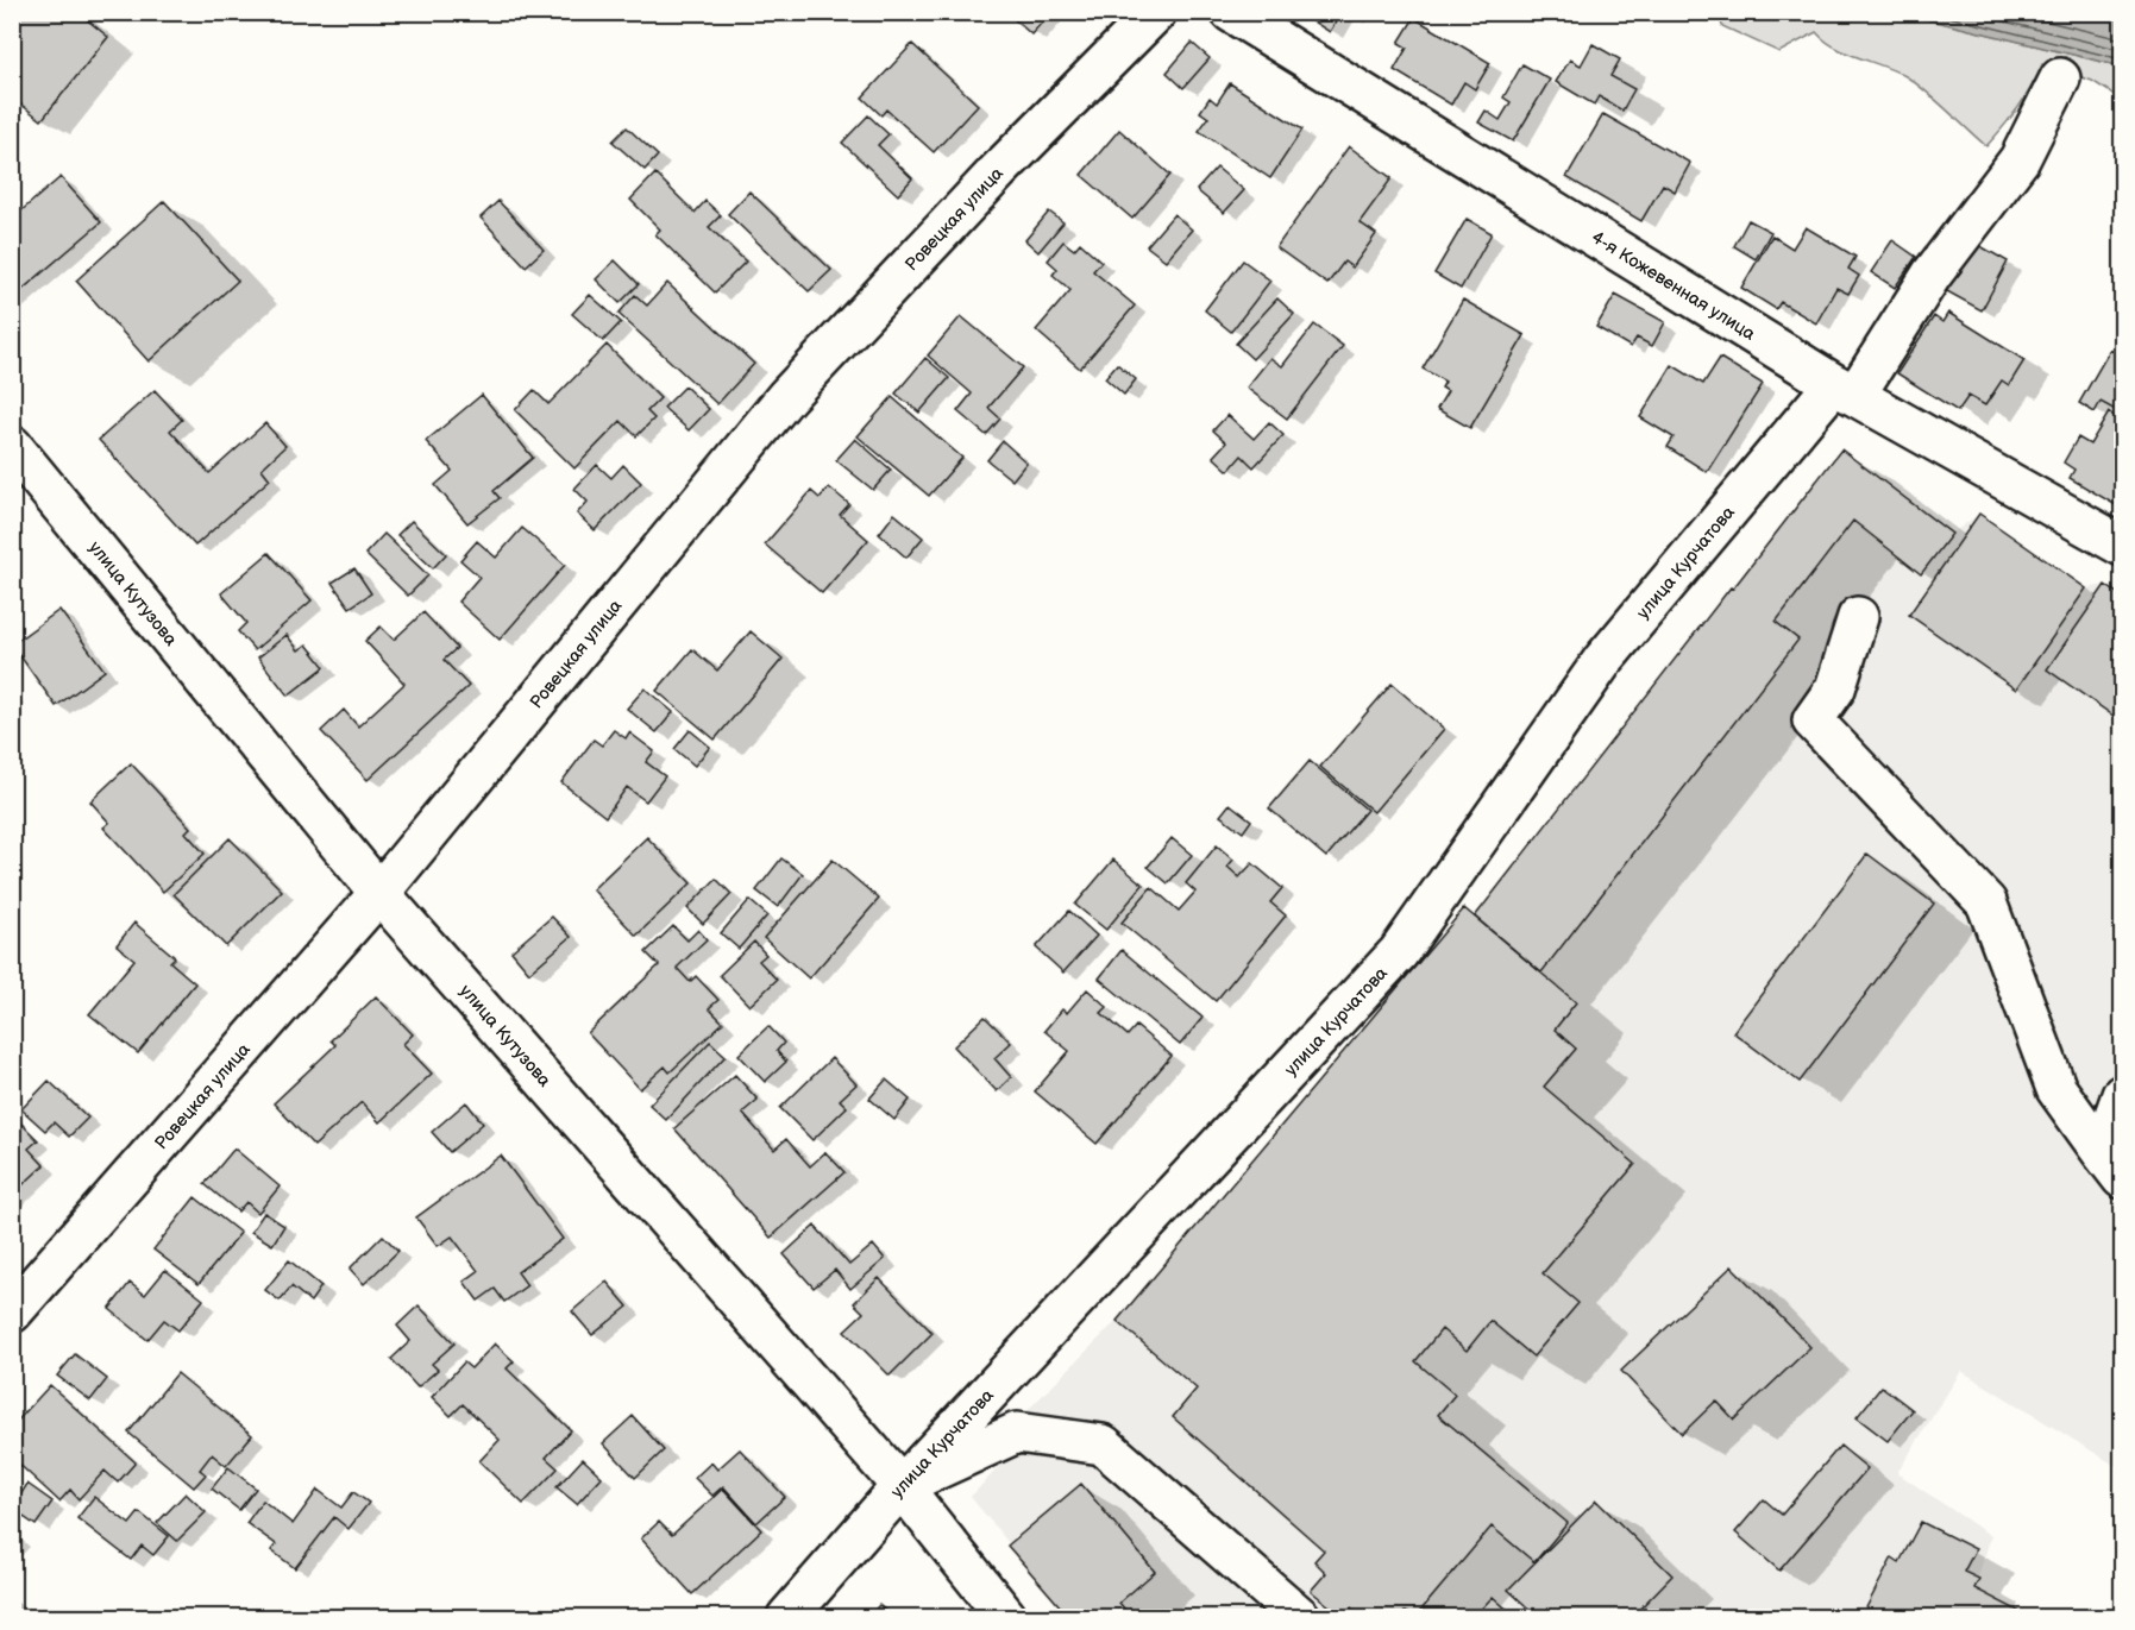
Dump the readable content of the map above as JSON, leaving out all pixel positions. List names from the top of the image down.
{
  "streets": {
    "street": [
      "Ровецкая улица",
      "4-я Кожевенная улица",
      "улица Курчатова",
      "улица Кутузова"
    ]
  },
  "crossings": [
    ["Ровецкая улица", "улица Кутузова"],
    ["4-я Кожевенная улица", "улица Курчатова"],
    ["улица Курчатова", "улица Кутузова"]
  ]
}
